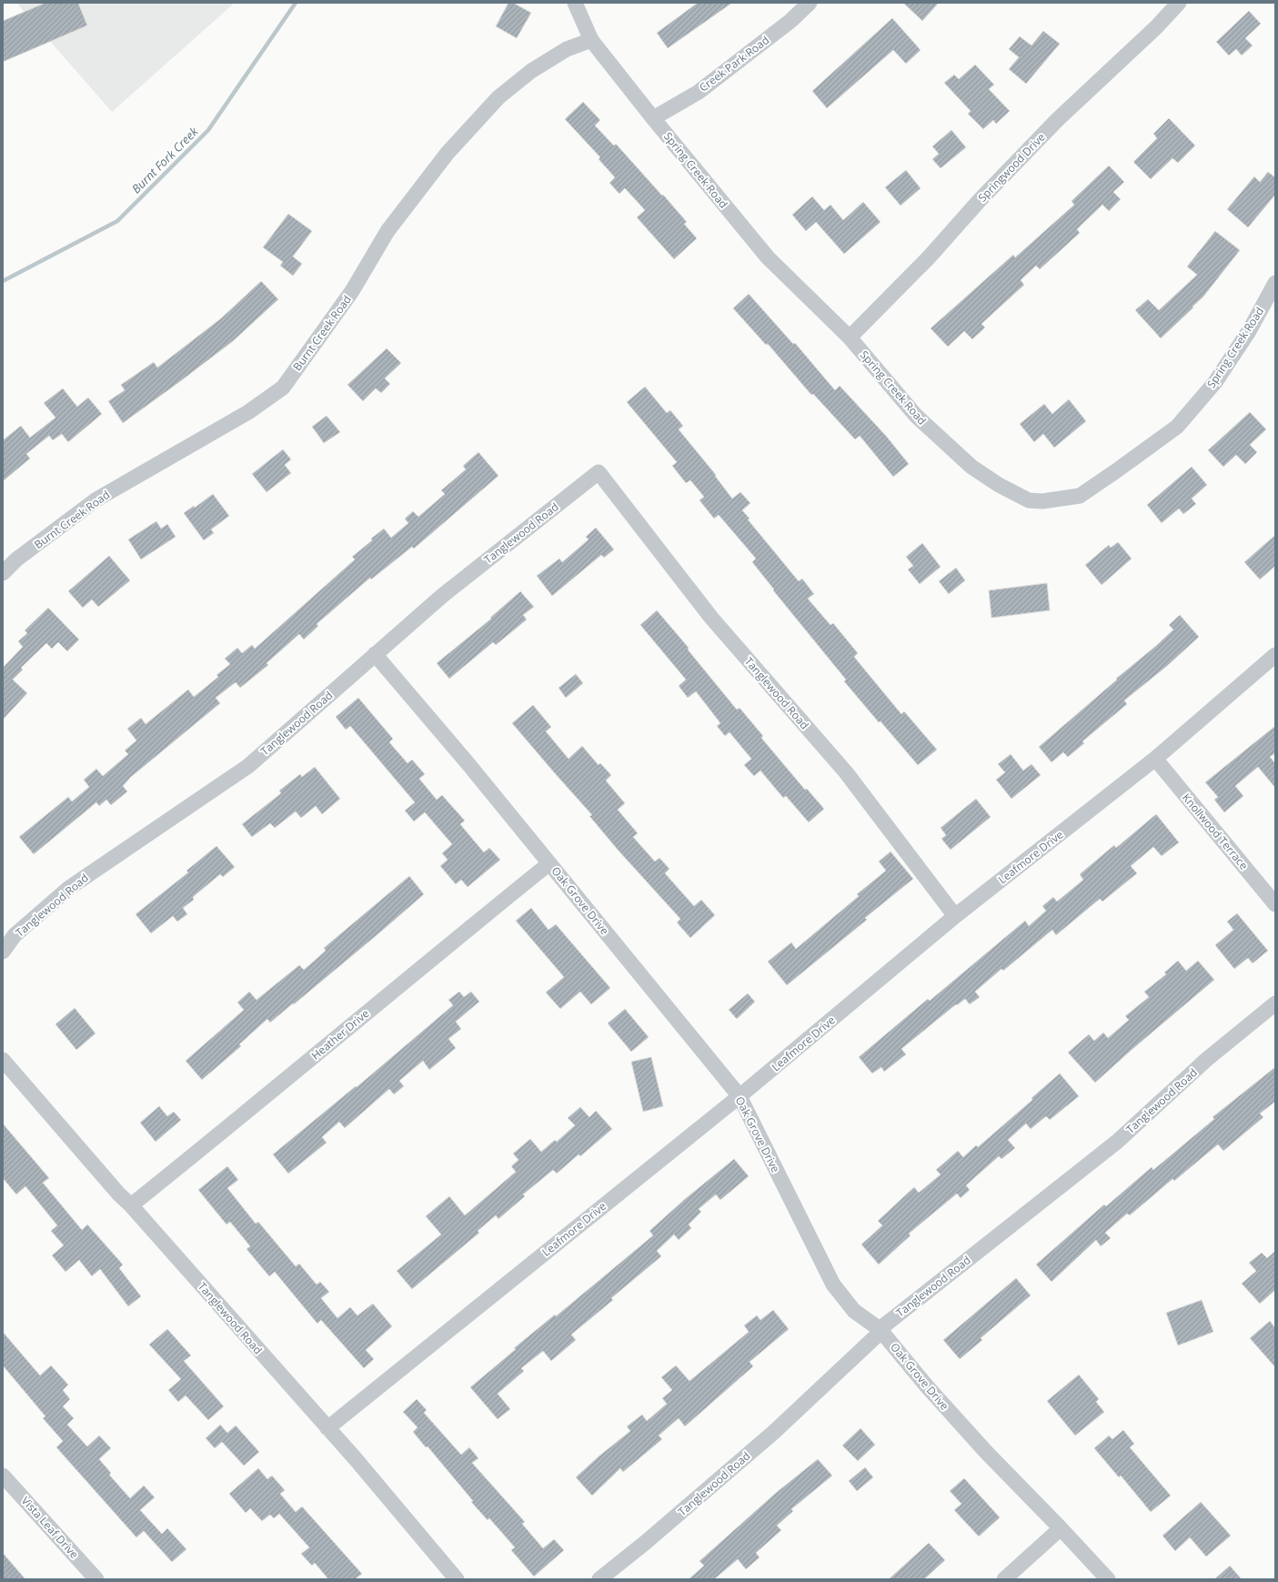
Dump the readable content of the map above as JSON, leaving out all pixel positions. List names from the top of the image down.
{
  "streets": {
    "street": [
      "Creek Park Road",
      "Springwood Drive",
      "Spring Creek Road",
      "Burnt Creek Road",
      "Tanglewood Road",
      "Knollwood Terrace",
      "Leafmore Drive",
      "Oak Grove Drive",
      "Heather Drive",
      "Vista Leaf Drive"
    ]
  },
  "crossings": [
    ["Creek Park Road", "Spring Creek Road"],
    ["Springwood Drive", "Spring Creek Road"],
    ["Spring Creek Road", "Burnt Creek Road"],
    ["Tanglewood Road", "Leafmore Drive"],
    ["Tanglewood Road", "Oak Grove Drive"],
    ["Tanglewood Road", "Heather Drive"],
    ["Knollwood Terrace", "Leafmore Drive"],
    ["Leafmore Drive", "Oak Grove Drive"],
    ["Oak Grove Drive", "Heather Drive"]
  ],
  "water": ["Burnt Fork Creek"]
}
